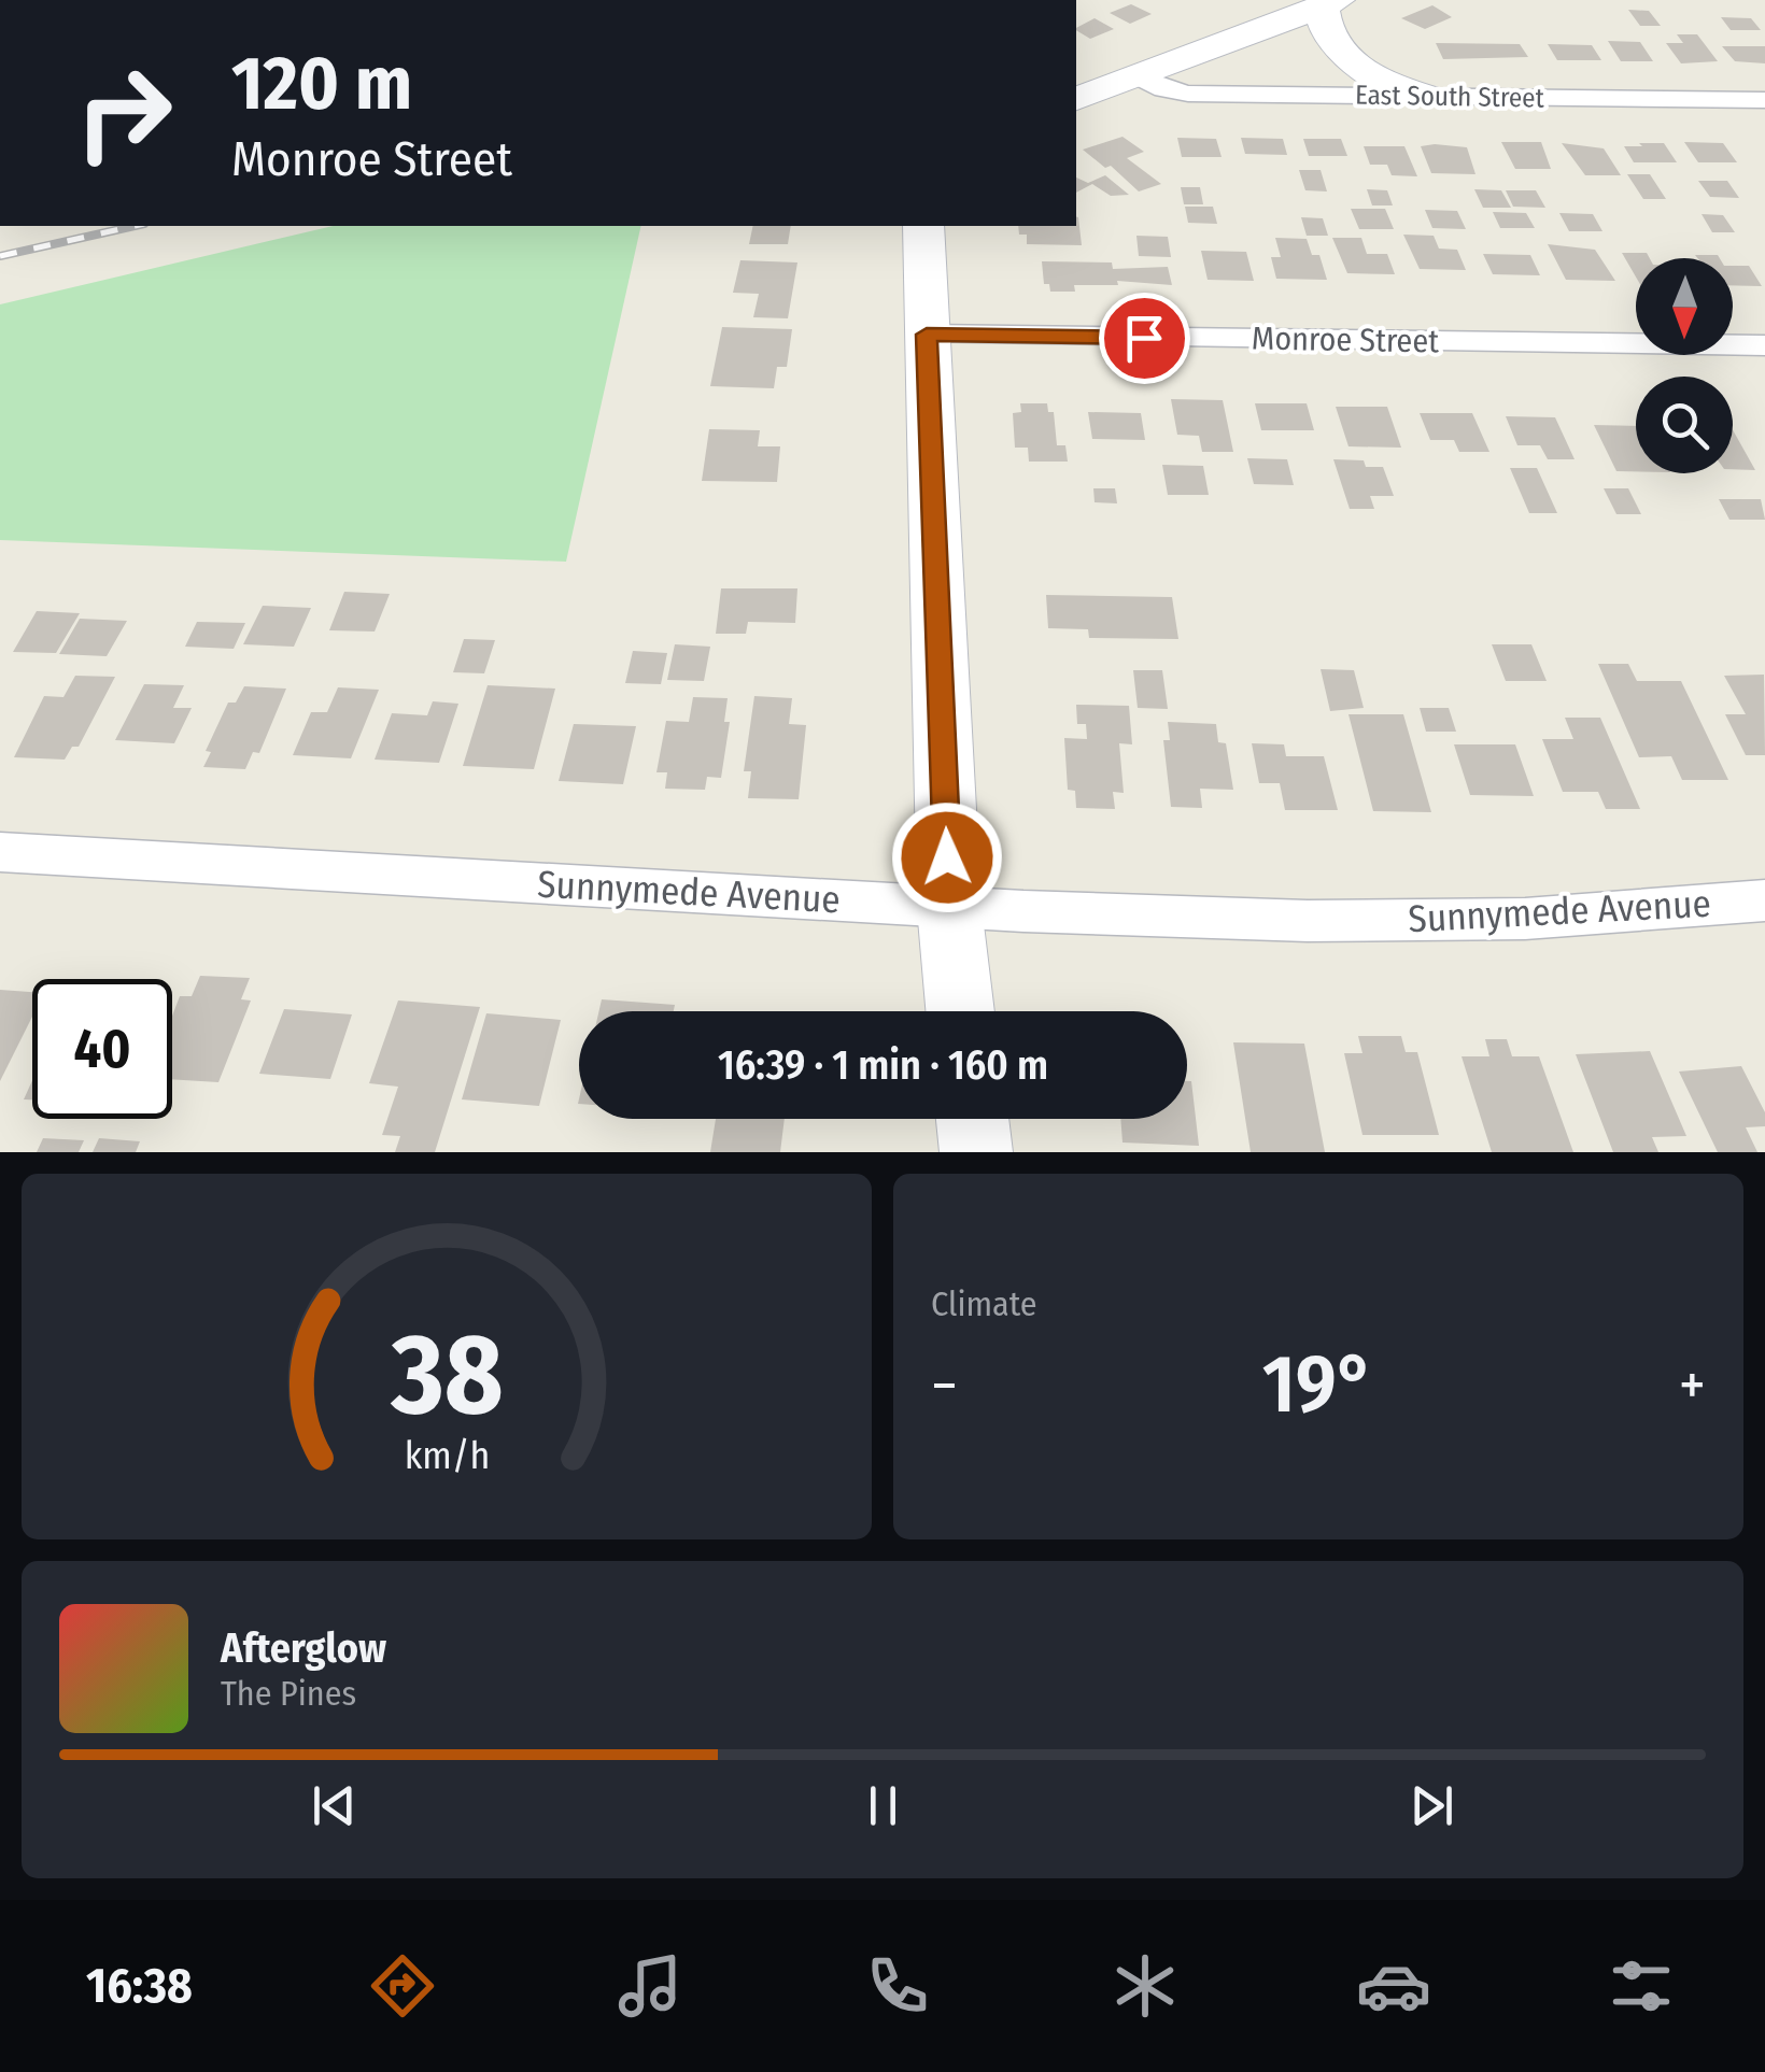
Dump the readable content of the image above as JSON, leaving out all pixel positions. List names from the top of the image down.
{
  "streets": {
    "street": ["East South Street", "Monroe Street", "Sunnymede Avenue"]
  },
  "north": "bottom",
  "page": {
    "turn": ["120 m", "Monroe Street"],
    "limit": "40",
    "trip": "16:39 · 1 min · 160 m",
    "tile": "Climate",
    "heat": ["−", "19°", "+"],
    "song": ["Afterglow", "The Pines"],
    "tabs": "16:38",
    "gauge": ["38", "km/h"]
  }
}
